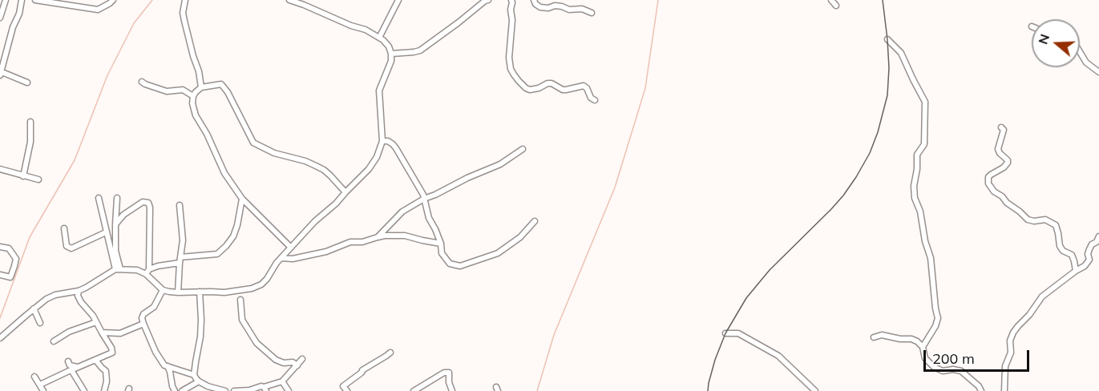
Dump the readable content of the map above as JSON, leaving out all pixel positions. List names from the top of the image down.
{
  "scale_bar": "200 m",
  "north": "left"
}
